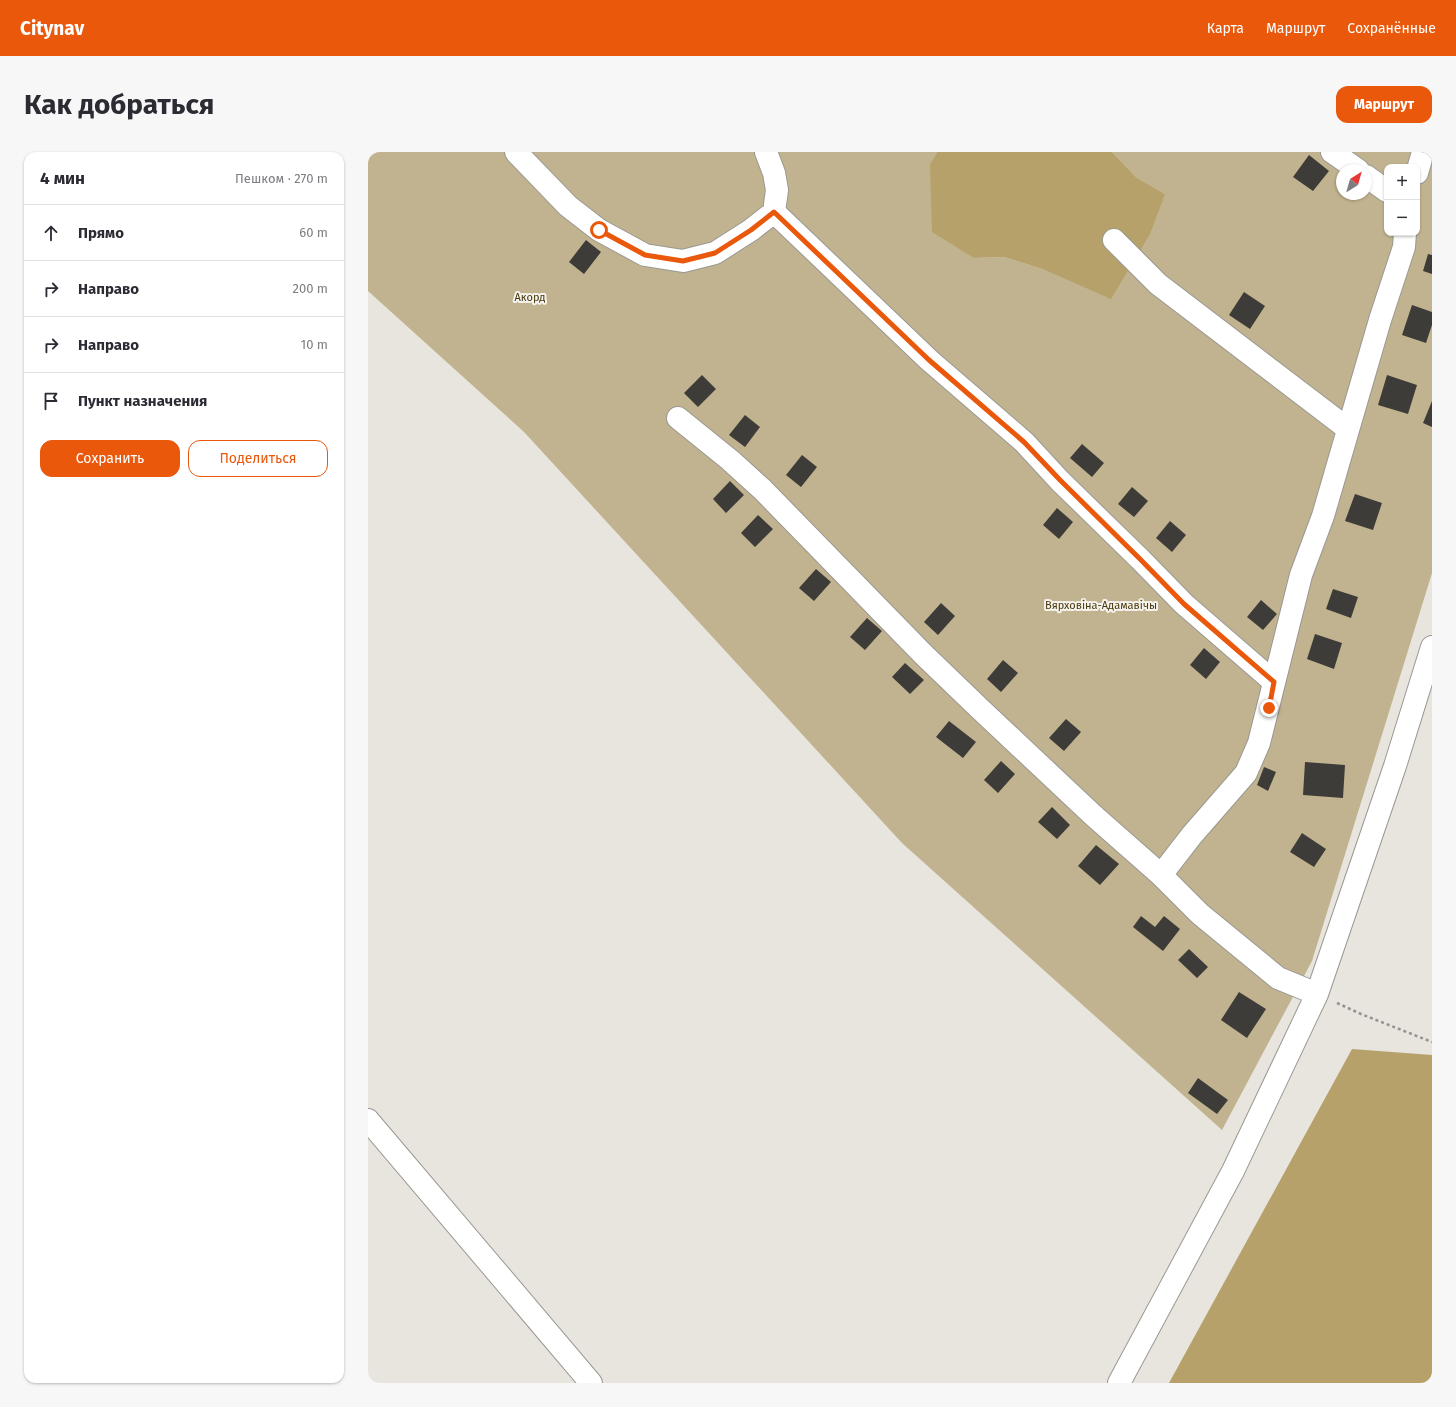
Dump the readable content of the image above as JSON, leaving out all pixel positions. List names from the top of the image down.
{
  "parks": ["Акорд", "Вярховіна-Адамавічы"],
  "north": "top right",
  "page": {
    "header": "Citynav",
    "nav": ["Карта", "Маршрут", "Сохранённые"],
    "buttons": [
      "Маршрут",
      ["Сохранить", "Поделиться"]
    ],
    "title": "Как добраться",
    "heading": ["4 мин", "Пешком · 270 m"],
    "map_buttons": ["+", "−"],
    "list": [
      ["Прямо", "60 m"],
      ["Направо", "200 m"],
      ["Направо", "10 m"],
      "Пункт назначения"
    ]
  }
}
